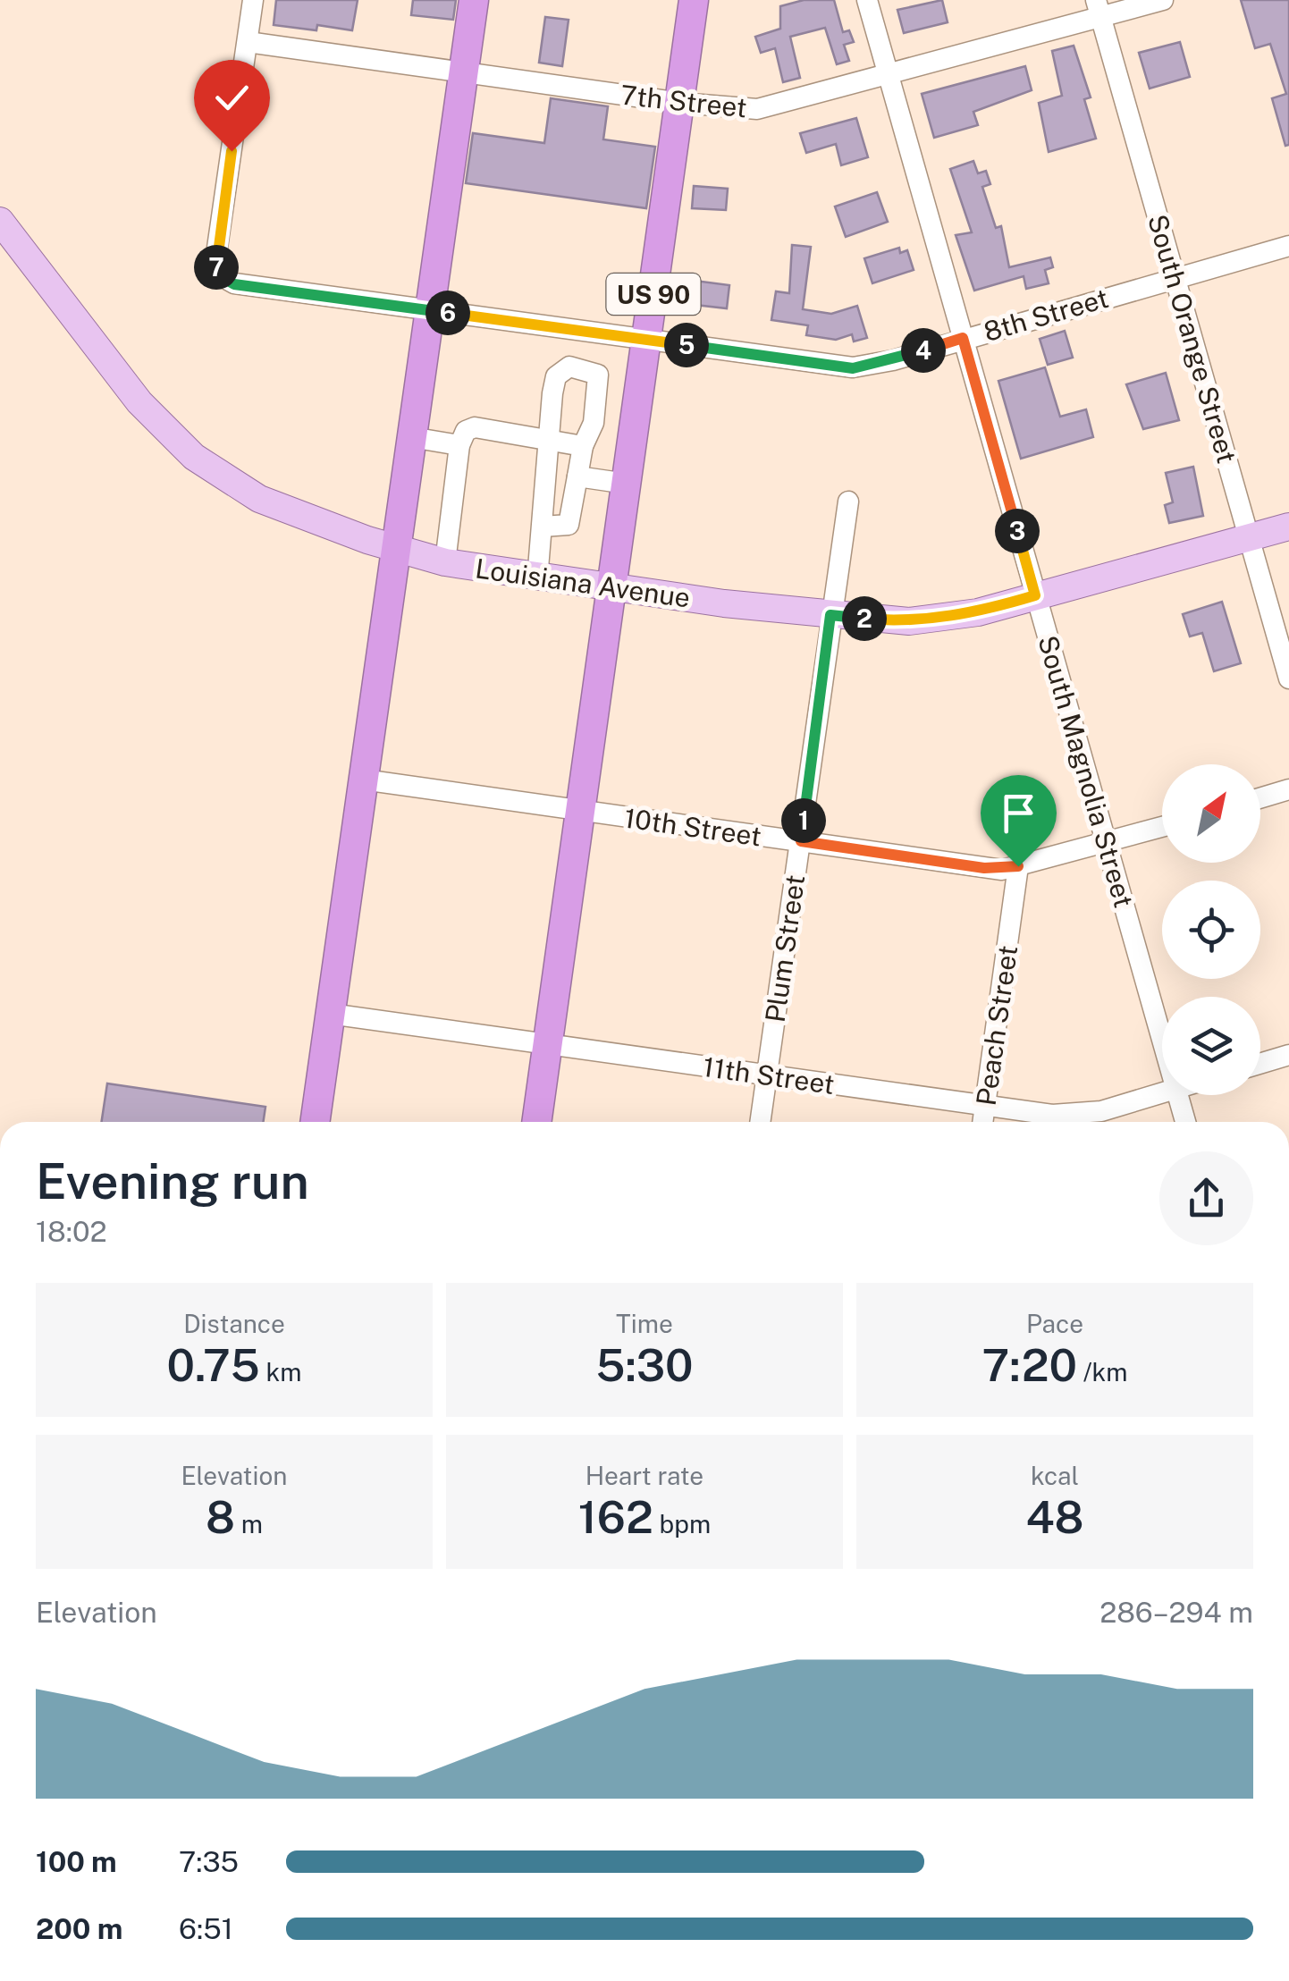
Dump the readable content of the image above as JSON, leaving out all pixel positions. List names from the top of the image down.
{
  "streets": {
    "highway": ["US 90"],
    "main road": ["Louisiana Avenue"],
    "street": [
      "7th Street",
      "8th Street",
      "South Orange Street",
      "South Magnolia Street",
      "10th Street",
      "Plum Street",
      "Peach Street",
      "11th Street"
    ]
  },
  "crossings": [
    ["7th Street", "US 90"],
    ["7th Street", "8th Street"],
    ["7th Street", "South Orange Street"],
    ["7th Street", "South Magnolia Street"],
    ["US 90", "8th Street"],
    ["US 90", "Louisiana Avenue"],
    ["US 90", "10th Street"],
    ["US 90", "11th Street"],
    ["8th Street", "South Orange Street"],
    ["8th Street", "South Magnolia Street"],
    ["South Orange Street", "Louisiana Avenue"],
    ["Louisiana Avenue", "South Magnolia Street"],
    ["Louisiana Avenue", "Plum Street"],
    ["South Magnolia Street", "10th Street"],
    ["10th Street", "Plum Street"],
    ["10th Street", "Peach Street"],
    ["Plum Street", "11th Street"],
    ["Peach Street", "11th Street"]
  ],
  "north": "top right",
  "page": {
    "pins": [
      "7",
      "6",
      "5",
      "4",
      "3",
      "2",
      "1"
    ],
    "heading": ["Evening run", "18:02"],
    "stats": [
      ["Distance", "0.75 km"],
      ["Time", "5:30"],
      ["Pace", "7:20 /km"],
      ["Elevation", "8 m"],
      ["Heart rate", "162 bpm"],
      ["kcal", "48"]
    ],
    "chart": ["Elevation", "286–294 m"],
    "list": [
      {
        "name": "100 m",
        "note": "7:35"
      },
      {
        "name": "200 m",
        "note": "6:51"
      }
    ]
  }
}
